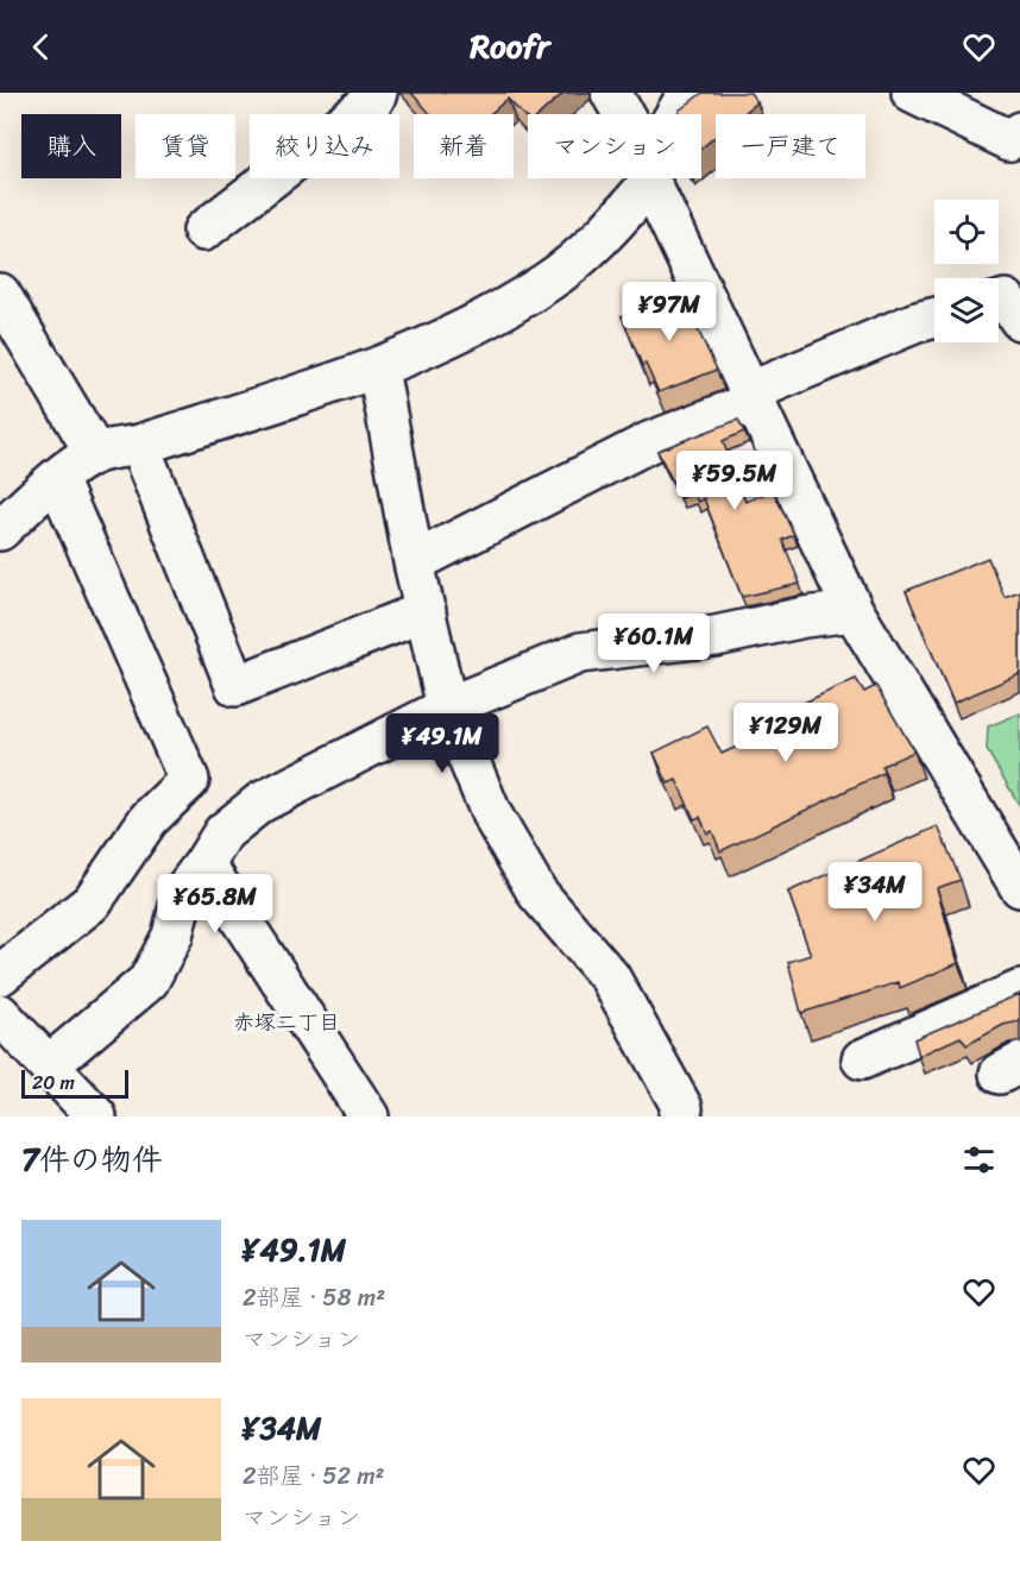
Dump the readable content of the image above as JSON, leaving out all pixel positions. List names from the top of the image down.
{
  "districts": ["赤塚二丁目"],
  "scale_bar": "20 m",
  "page": {
    "header": "Roofr",
    "chip": [
      "購入",
      "賃貸",
      "絞り込み",
      "新着",
      "マンション",
      "一戸建て"
    ],
    "price": [
      "¥97M",
      "¥59.5M",
      "¥60.1M",
      "¥129M",
      "¥49.1M",
      "¥34M",
      "¥65.8M"
    ],
    "scale": "20 m",
    "heading": "7件の物件",
    "list": [
      {
        "name": "¥49.1M",
        "note": "2部屋 · 58 m² · マンション"
      },
      {
        "name": "¥34M",
        "note": "2部屋 · 52 m² · マンション"
      }
    ]
  }
}
